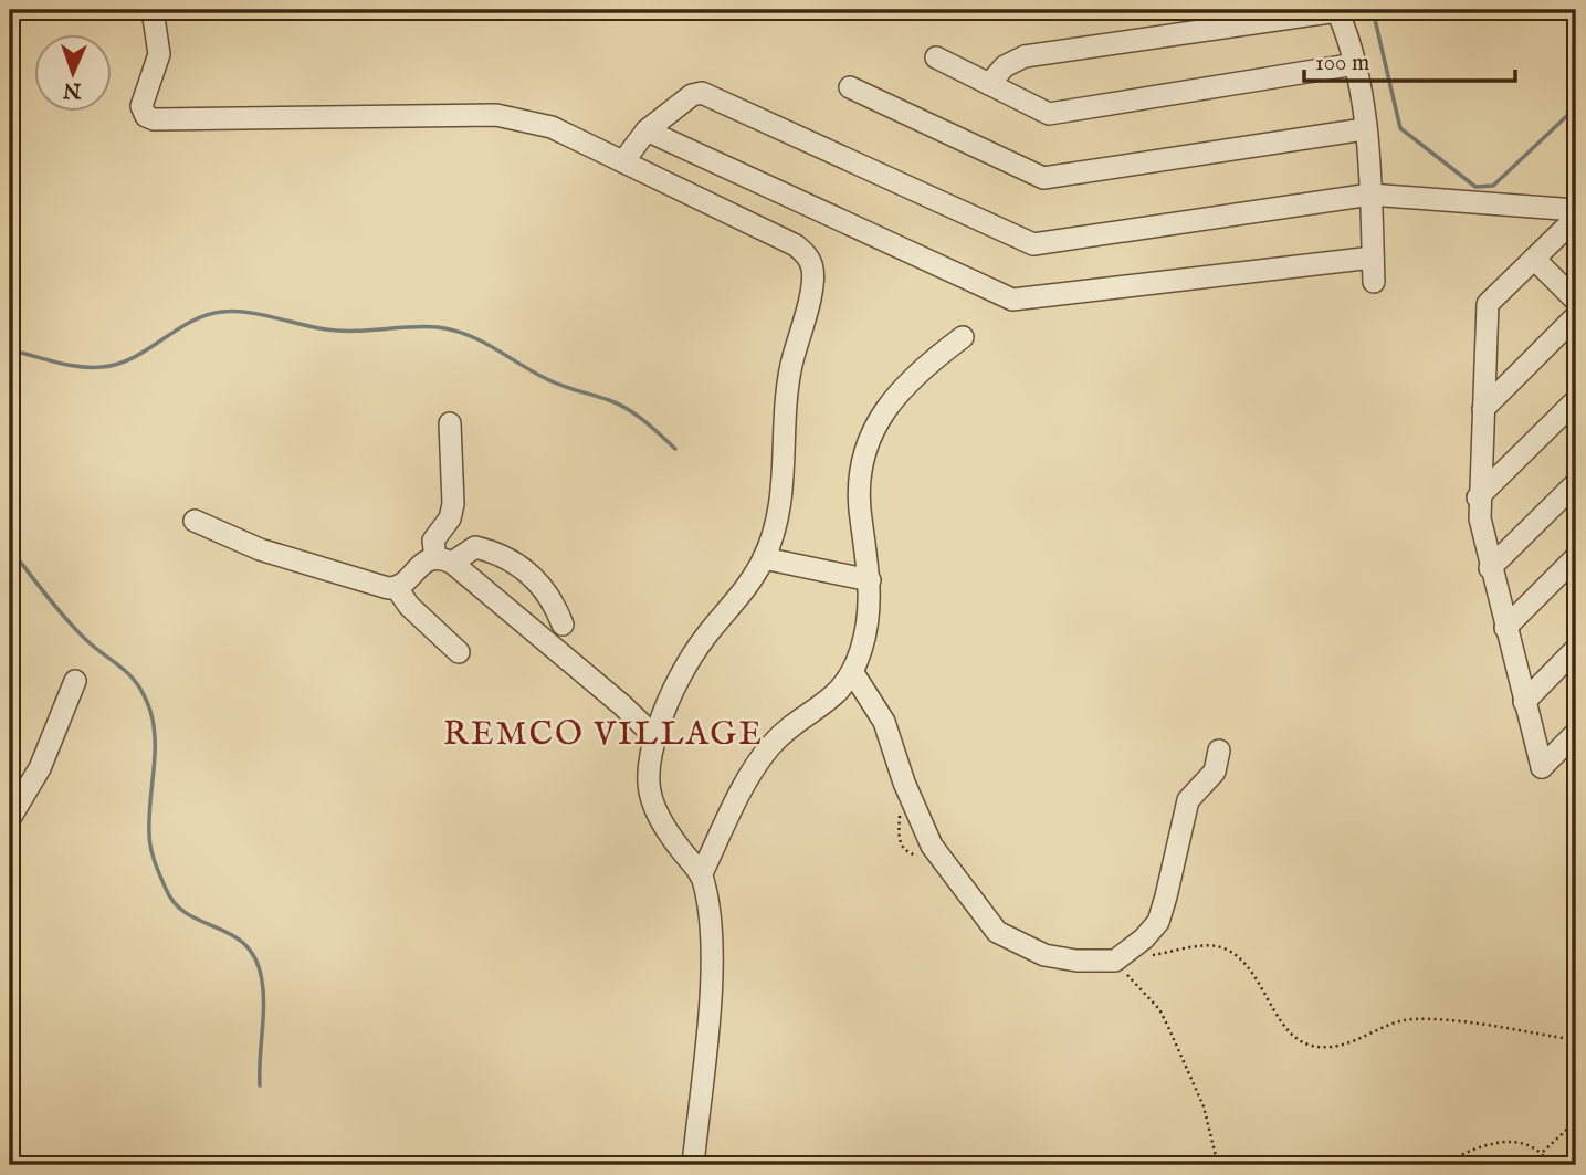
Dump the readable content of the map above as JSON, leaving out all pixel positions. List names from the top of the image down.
{
  "districts": ["REMCO VILLAGE"],
  "scale_bar": "100 m",
  "north": "bottom"
}
